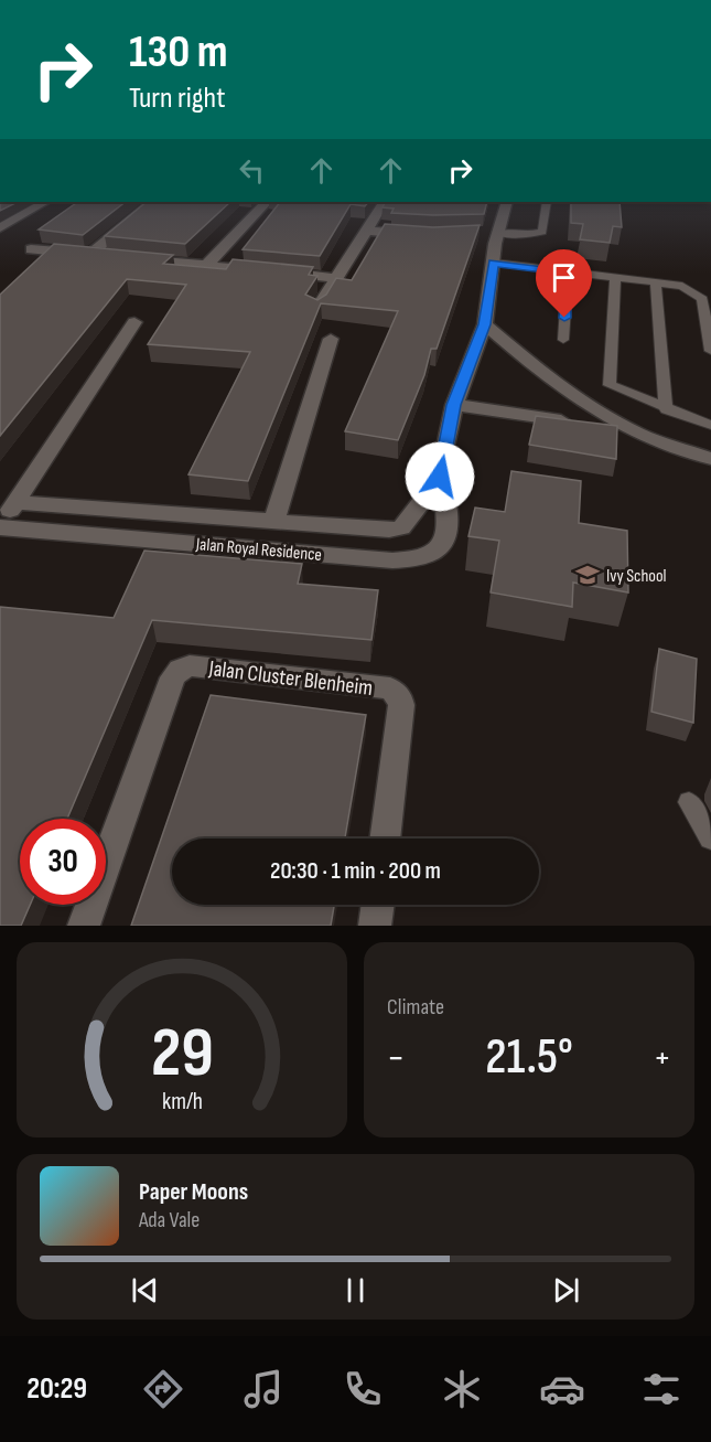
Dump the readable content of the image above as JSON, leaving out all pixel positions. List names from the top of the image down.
{
  "streets": {
    "street": ["Jalan Royal Residence", "Jalan Cluster Blenheim"]
  },
  "places": {
    "school or university": ["Ivy School"]
  },
  "page": {
    "turn": ["130 m", "Turn right"],
    "limit": "30",
    "trip": "20:30 · 1 min · 200 m",
    "tile": "Climate",
    "heat": ["−", "21.5°", "+"],
    "song": ["Paper Moons", "Ada Vale"],
    "tabs": "20:29",
    "gauge": ["29", "km/h"]
  }
}
